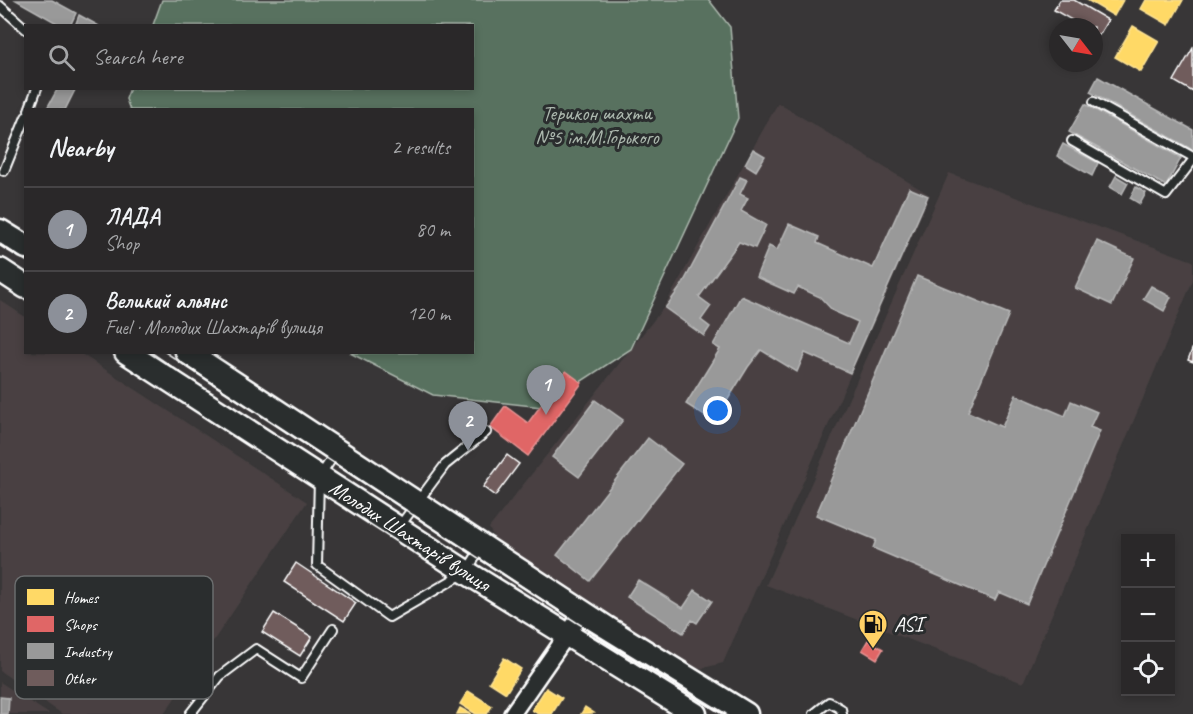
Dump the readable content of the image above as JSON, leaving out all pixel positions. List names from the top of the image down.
{
  "streets": {
    "main road": ["Молодих Шахтарів вулиця"]
  },
  "parks": ["Терикон шахти №5 ім.М.Горького"],
  "places": {
    "fuel station": ["ASI"]
  },
  "legend": [
    "Homes",
    "Shops",
    "Industry",
    "Other"
  ],
  "north": "bottom right",
  "page": {
    "search": "Search here",
    "heading": ["Nearby", "2 results"],
    "list": [
      {
        "mark": "1",
        "name": "ЛАДА",
        "note": "Shop",
        "value": "80 m"
      },
      {
        "mark": "2",
        "name": "Великий альянс",
        "note": "Fuel · Молодих Шахтарів вулиця",
        "value": "120 m"
      }
    ],
    "pins": ["1", "2"],
    "map_buttons": ["+", "−"]
  }
}
